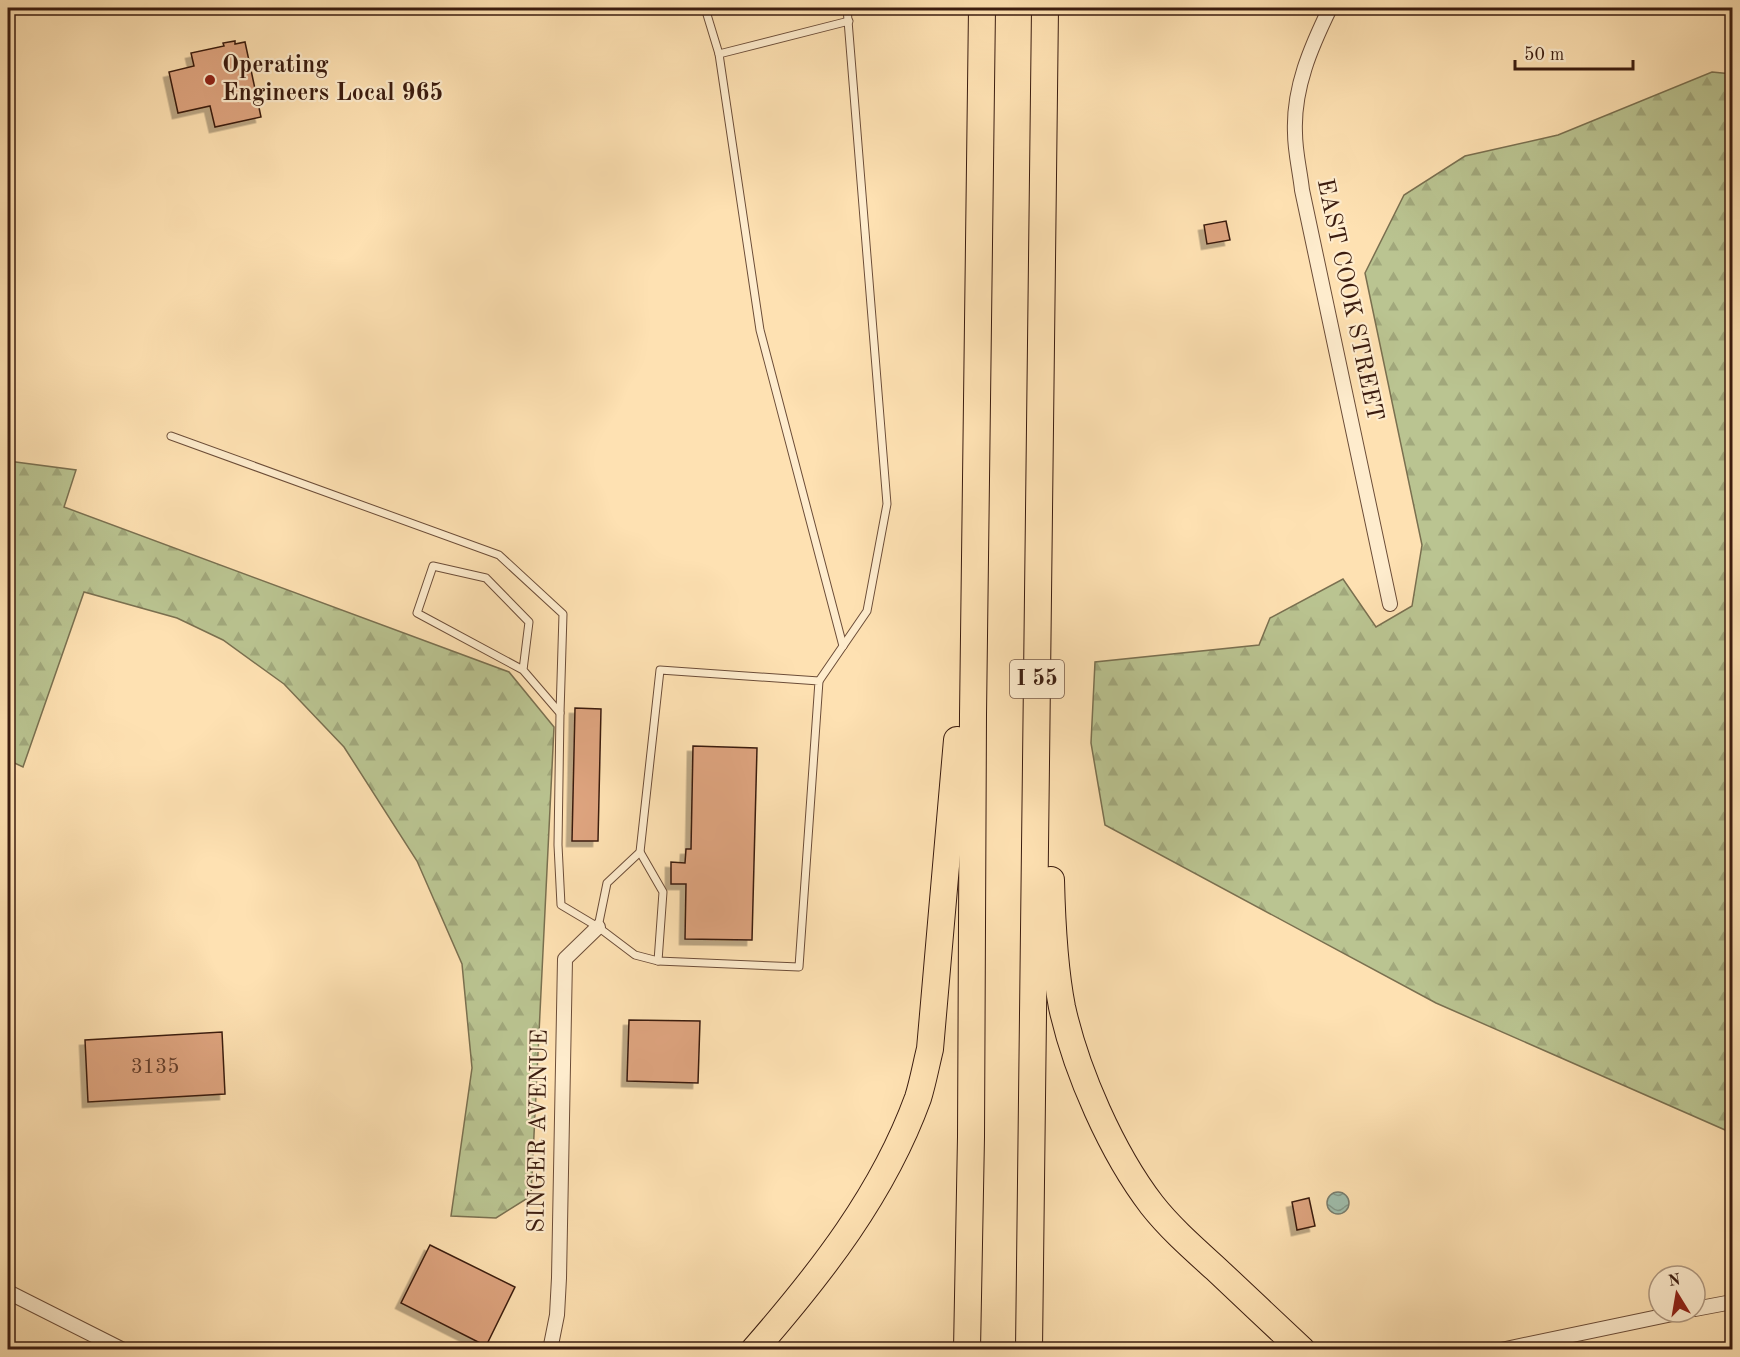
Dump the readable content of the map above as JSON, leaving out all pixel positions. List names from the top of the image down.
{
  "streets": {
    "highway": ["I 55"],
    "street": ["EAST COOK STREET", "SINGER AVENUE"]
  },
  "places": ["Operating Engineers Local 965"],
  "house_numbers": ["3135"],
  "scale_bar": "50 m",
  "north": "top"
}
